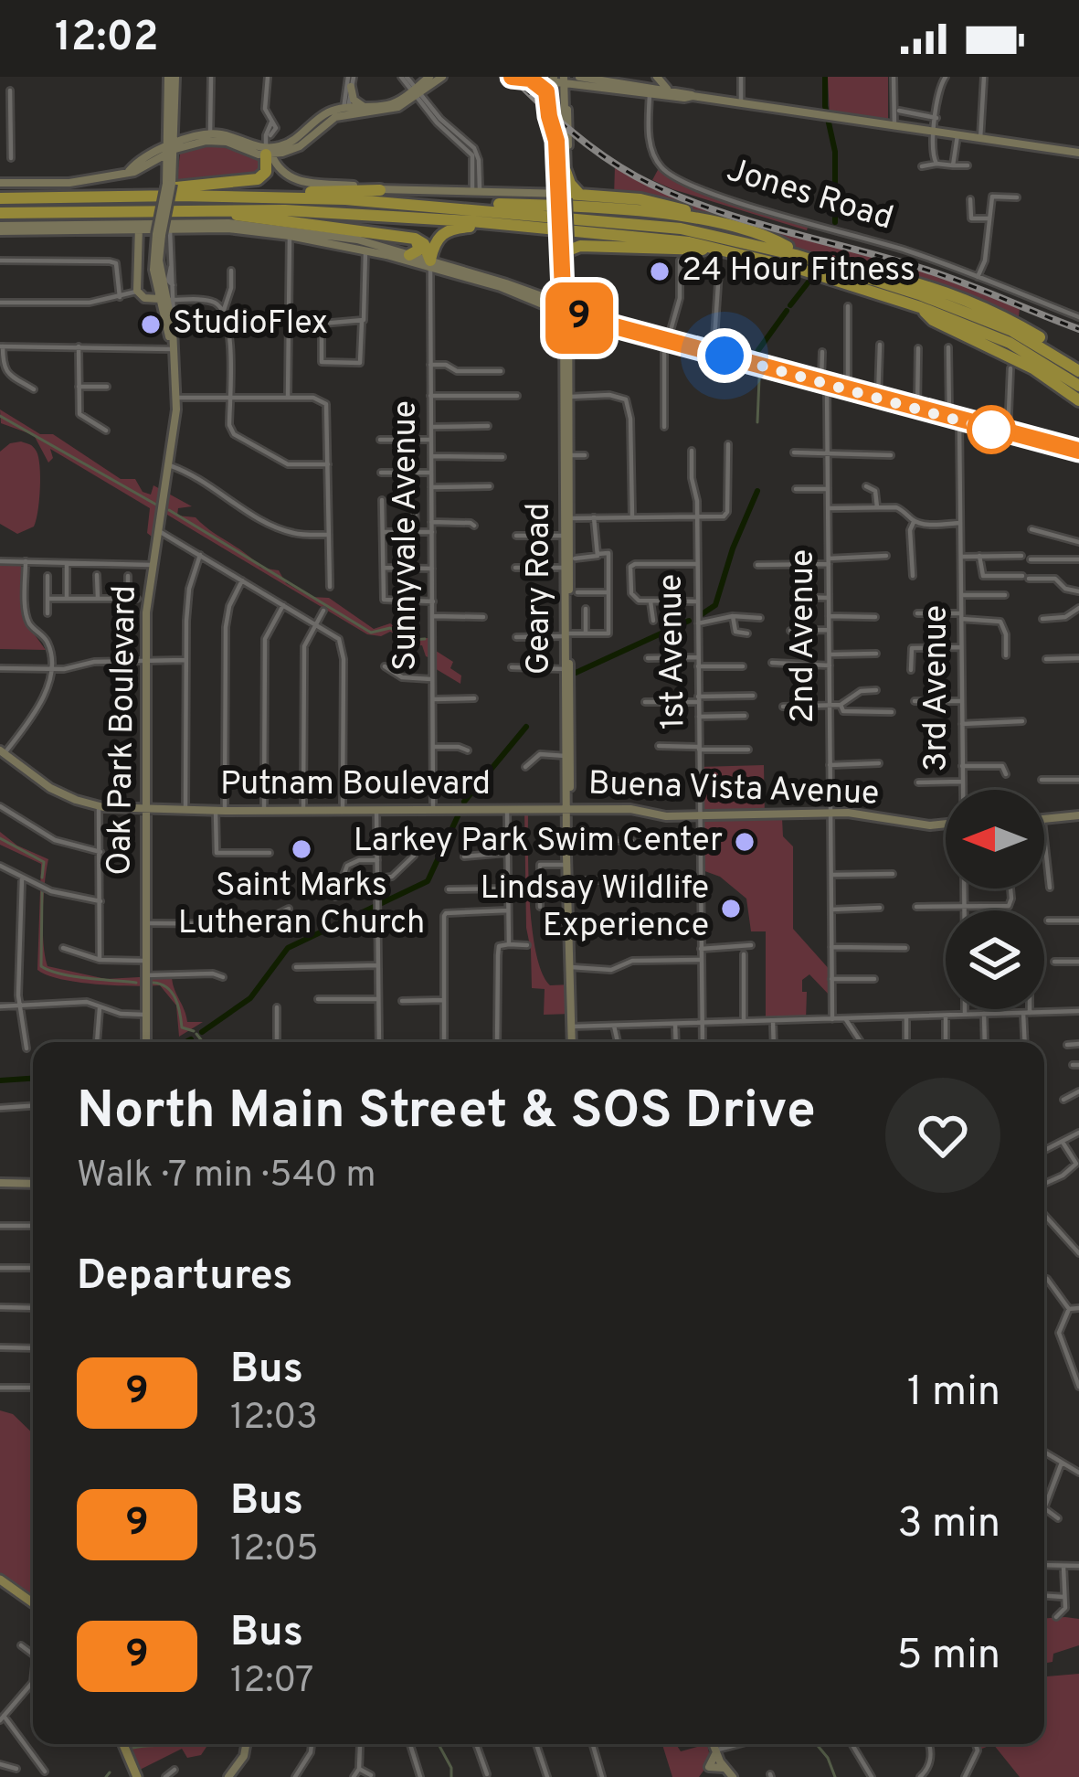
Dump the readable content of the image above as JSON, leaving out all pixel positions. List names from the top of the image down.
{
  "streets": {
    "main road": [
      "Geary Road",
      "Oak Park Boulevard",
      "Putnam Boulevard",
      "Buena Vista Avenue"
    ],
    "street": [
      "Jones Road",
      "Sunnyvale Avenue",
      "2nd Avenue",
      "1st Avenue",
      "3rd Avenue"
    ]
  },
  "crossings": [
    ["Sunnyvale Avenue", "Putnam Boulevard"],
    ["Geary Road", "Putnam Boulevard"],
    ["Geary Road", "Buena Vista Avenue"],
    ["2nd Avenue", "Buena Vista Avenue"],
    ["1st Avenue", "Buena Vista Avenue"],
    ["Oak Park Boulevard", "Putnam Boulevard"],
    ["Putnam Boulevard", "Buena Vista Avenue"]
  ],
  "places": [
    "24 Hour Fitness",
    "StudioFlex",
    "Larkey Park Swim Center",
    "Saint Marks Lutheran Church",
    "Lindsay Wildlife Experience"
  ],
  "lines": ["bus line 9"],
  "north": "left",
  "page": {
    "status": "12:02",
    "on_map": "9",
    "heading": [
      ["North Main Street & SOS Drive", "Walk · 7 min · 540 m"],
      "Departures"
    ],
    "list": [
      {
        "mark": "9",
        "name": "Bus",
        "note": "12:03",
        "value": "1 min"
      },
      {
        "mark": "9",
        "name": "Bus",
        "note": "12:05",
        "value": "3 min"
      },
      {
        "mark": "9",
        "name": "Bus",
        "note": "12:07",
        "value": "5 min"
      }
    ]
  }
}
